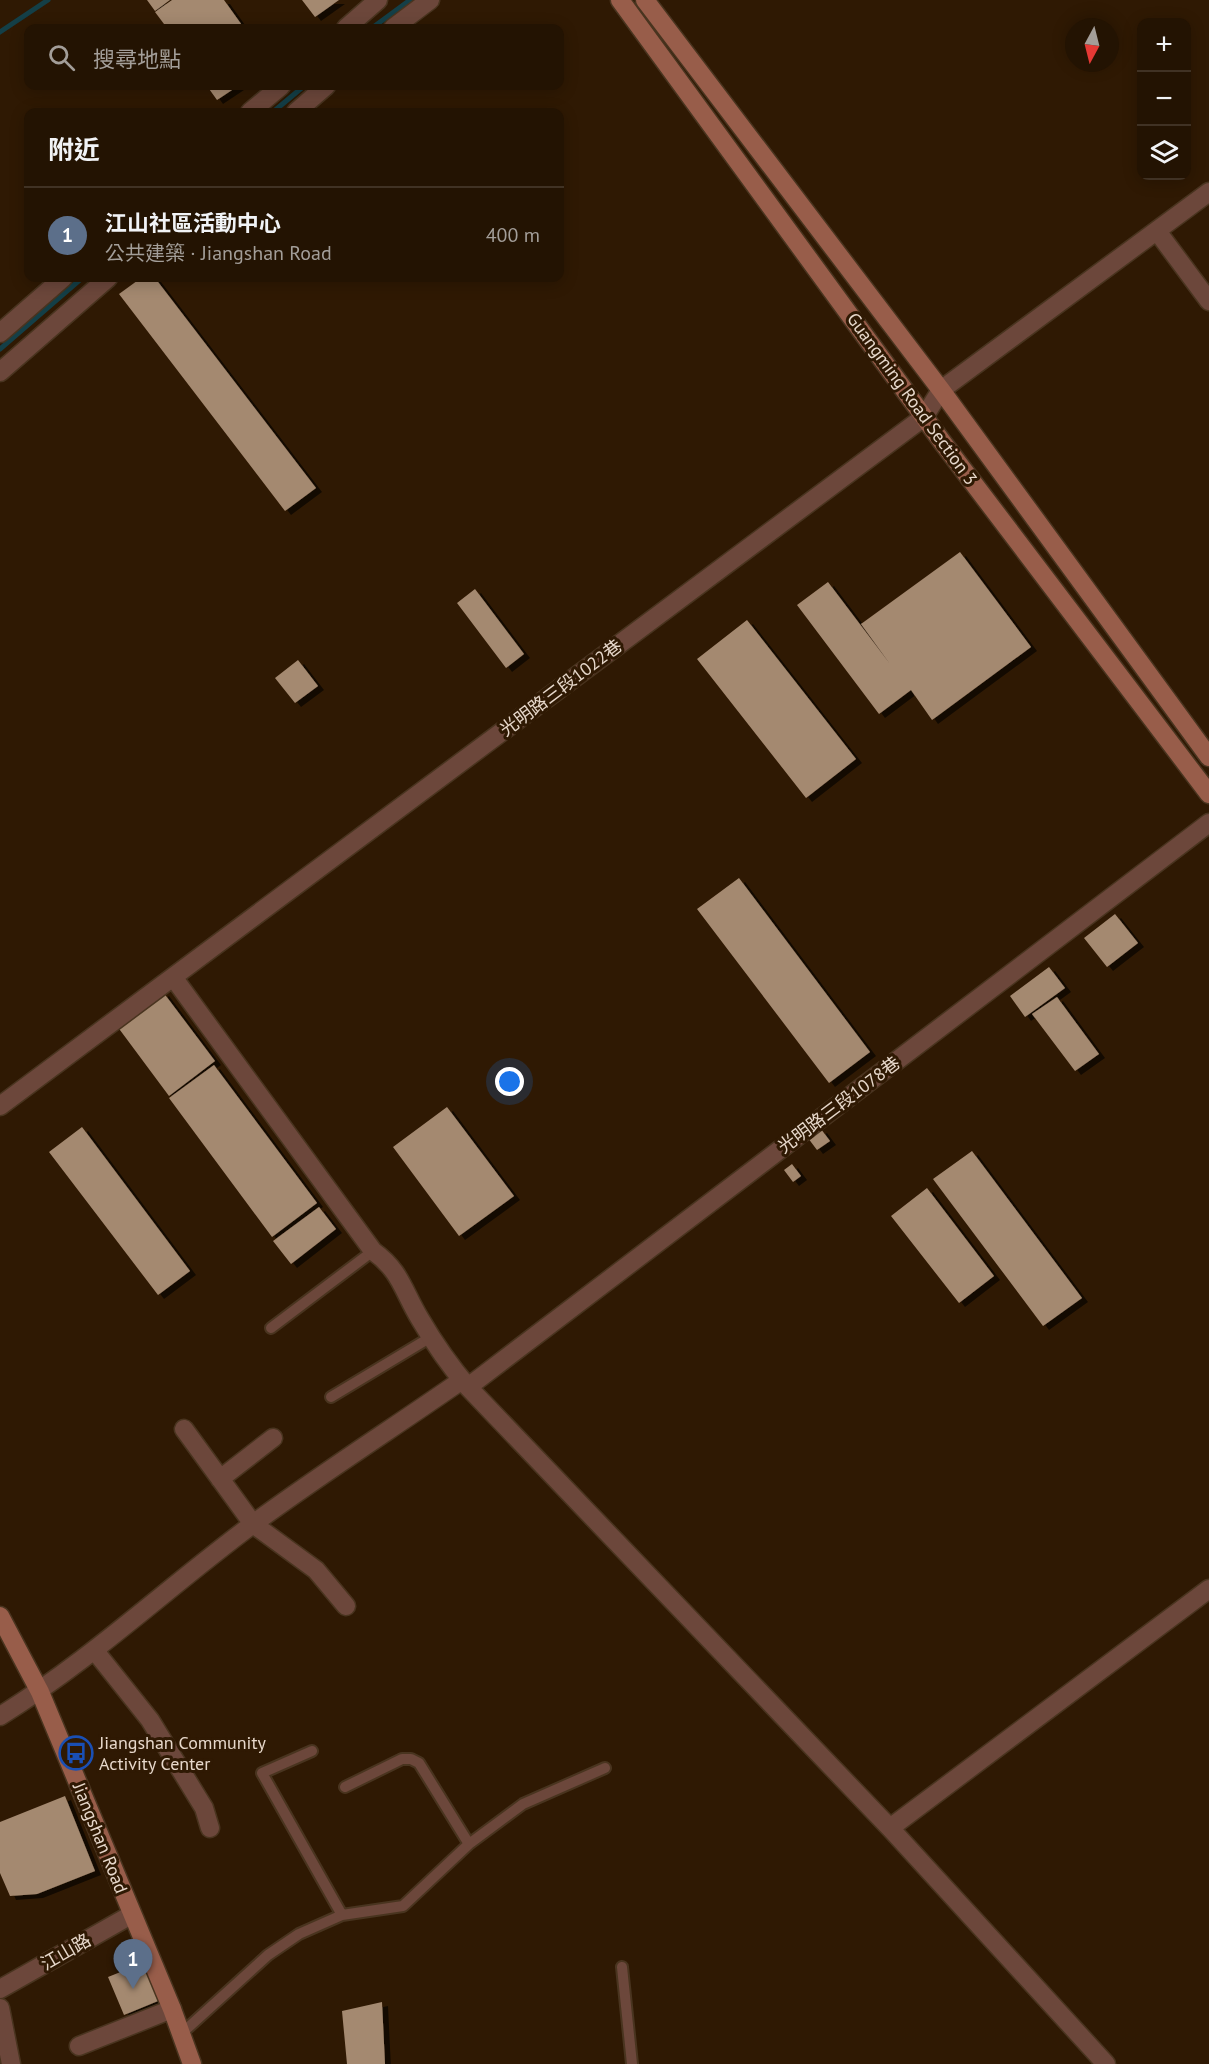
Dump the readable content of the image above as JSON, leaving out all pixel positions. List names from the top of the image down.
{
  "streets": {
    "street": [
      "Guangming Road Section 3",
      "光明路三段1022巷",
      "光明路三段1078巷",
      "Jiangshan Road",
      "江山路"
    ]
  },
  "crossings": [
    ["Guangming Road Section 3", "光明路三段1022巷"],
    ["光明路三段1078巷", "Jiangshan Road"],
    ["Jiangshan Road", "江山路"]
  ],
  "places": {
    "bus stop": ["Jiangshan Community Activity Center"]
  },
  "north": "bottom",
  "page": {
    "map_buttons": ["+", "−"],
    "search": "搜尋地點",
    "heading": "附近",
    "list": [
      {
        "mark": "1",
        "name": "江山社區活動中心",
        "note": "公共建築 · Jiangshan Road",
        "value": "400 m"
      }
    ],
    "pins": "1"
  }
}
